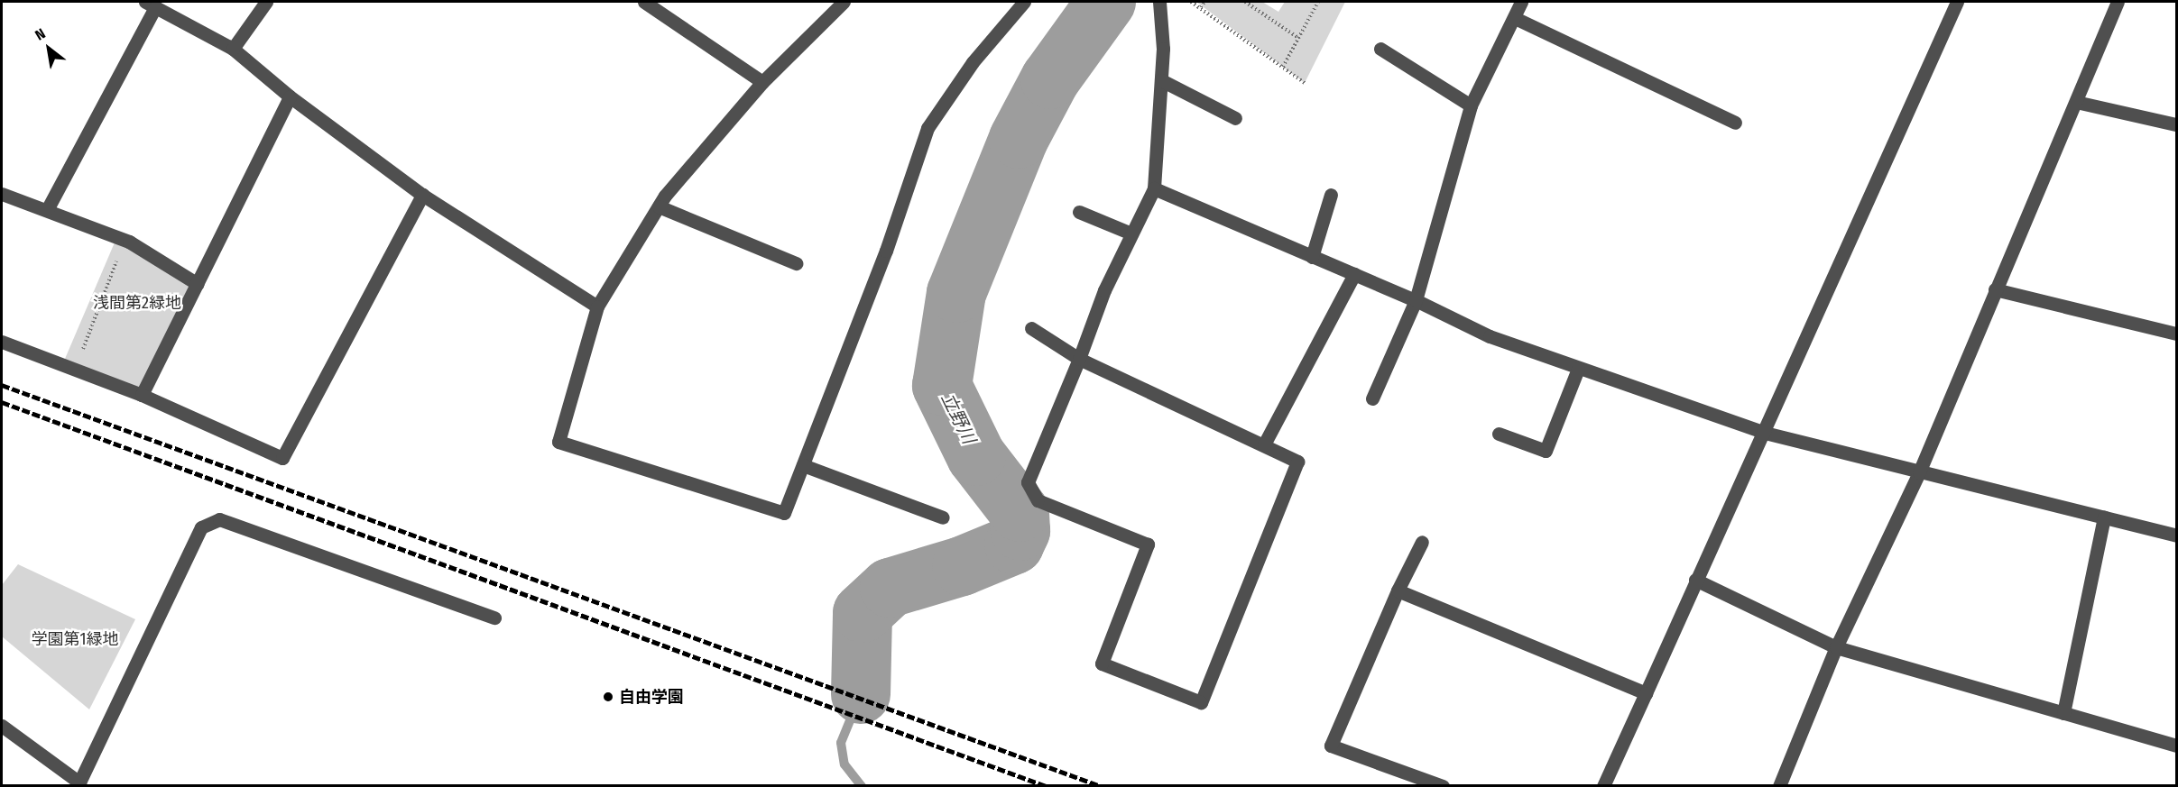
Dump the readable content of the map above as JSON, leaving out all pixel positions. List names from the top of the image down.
{
  "water": ["立野川"],
  "parks": ["浅間第2緑地", "学園第1緑地"],
  "places": ["自由学園"],
  "north": "top left"
}
